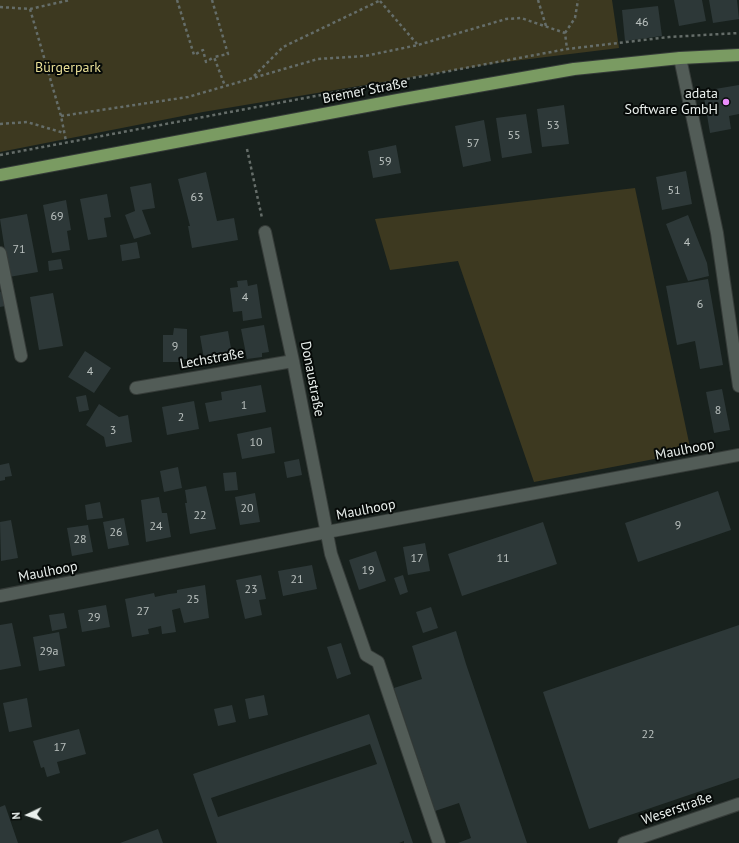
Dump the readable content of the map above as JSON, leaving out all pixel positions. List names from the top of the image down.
{
  "streets": {
    "main road": ["Bremer Straße"],
    "street": [
      "Lechstraße",
      "Donaustraße",
      "Maulhoop",
      "Weserstraße"
    ]
  },
  "crossings": [
    ["Lechstraße", "Donaustraße"],
    ["Donaustraße", "Maulhoop"]
  ],
  "parks": ["Bürgerpark"],
  "places": ["adata Software GmbH"],
  "house_numbers": [
    "46",
    "53",
    "55",
    "57",
    "59",
    "51",
    "63",
    "69",
    "4",
    "71",
    "4",
    "6",
    "9",
    "4",
    "1",
    "8",
    "2",
    "3",
    "10",
    "20",
    "22",
    "9",
    "24",
    "26",
    "28",
    "17",
    "11",
    "19",
    "21",
    "23",
    "25",
    "27",
    "29",
    "29a",
    "22",
    "17"
  ],
  "north": "left"
}
